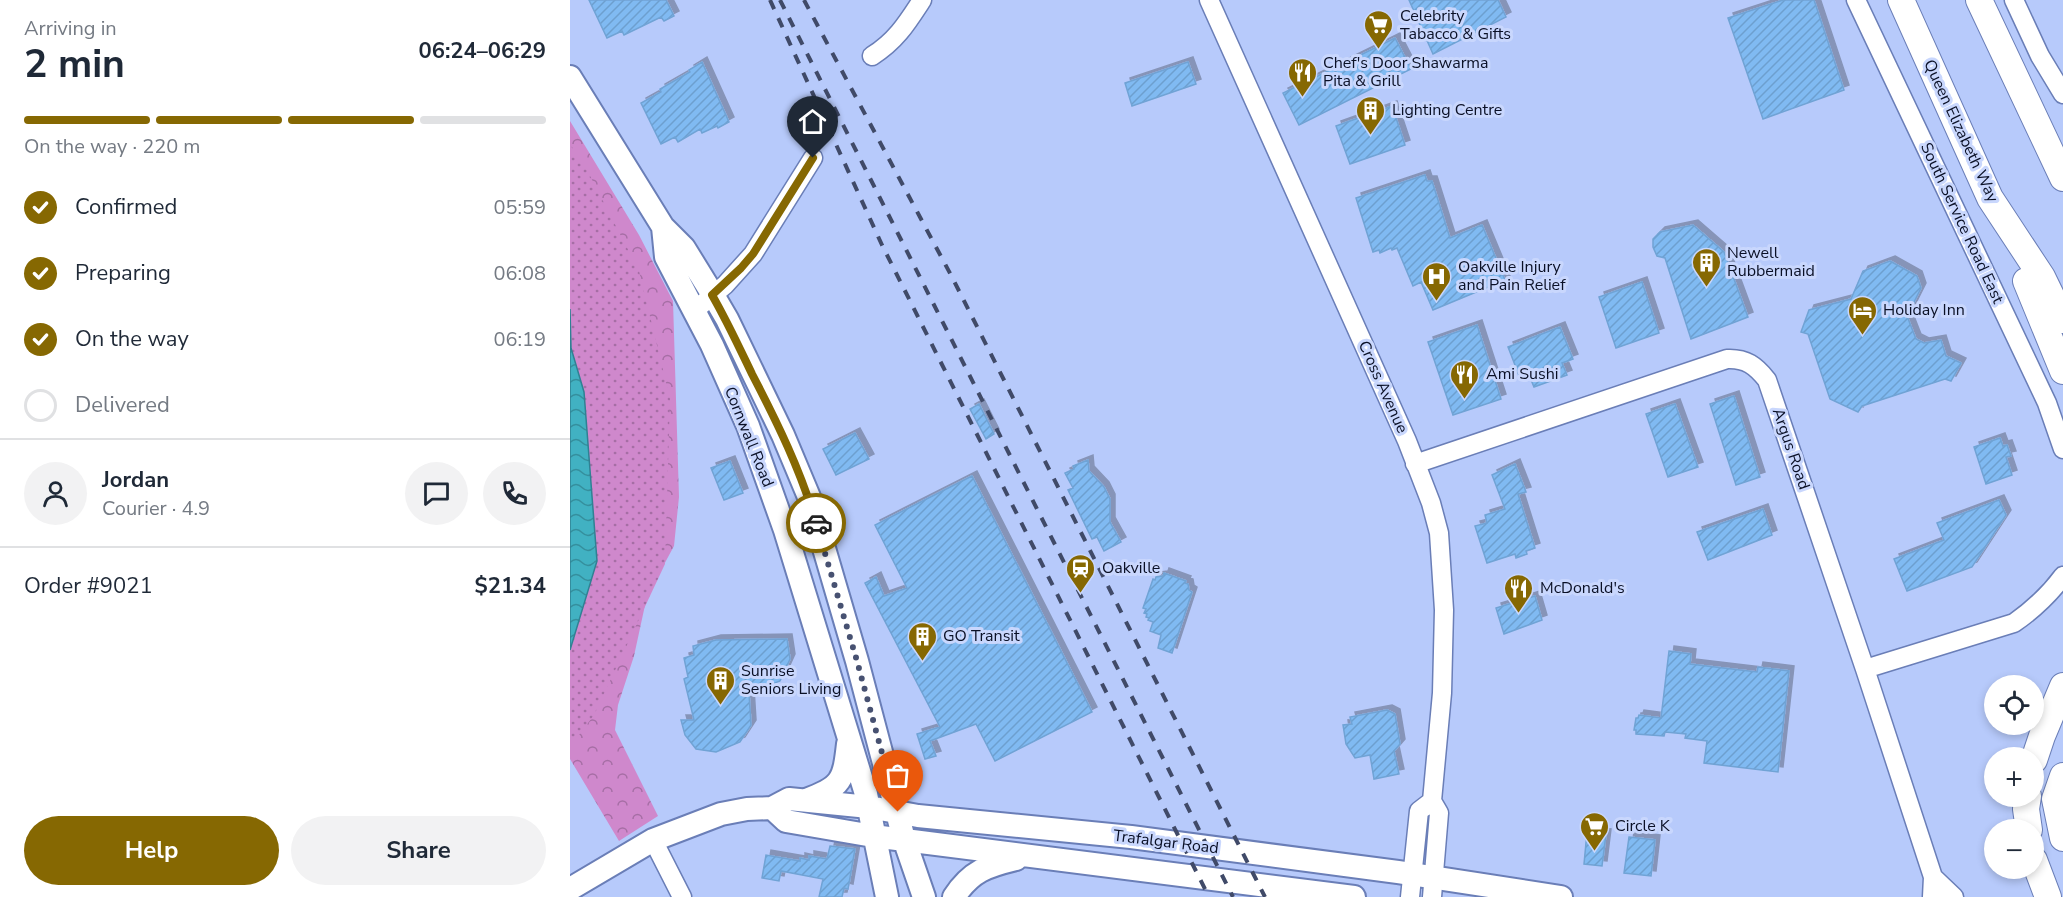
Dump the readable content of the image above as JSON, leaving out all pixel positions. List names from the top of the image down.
{
  "streets": {
    "highway": ["Queen Elizabeth Way"],
    "main road": ["Cornwall Road", "Trafalgar Road"],
    "street": ["South Service Road East", "Cross Avenue", "Argus Road"]
  },
  "crossings": [
    ["Cross Avenue", "Argus Road"],
    ["Cross Avenue", "Trafalgar Road"],
    ["Cornwall Road", "Trafalgar Road"]
  ],
  "places": {
    "supermarket": ["Celebrity Tabacco & Gifts", "Circle K"],
    "restaurant": ["Chef's Door Shawarma Pita & Grill", "Ami Sushi", "McDonald's"],
    "building": [
      "Lighting Centre",
      "Newell Rubbermaid",
      "GO Transit",
      "Sunrise Seniors Living"
    ],
    "hospital": ["Oakville Injury and Pain Relief"],
    "hotel": ["Holiday Inn"],
    "station": ["Oakville"]
  },
  "page": {
    "heading": ["2 min", "Arriving in", "06:24–06:29"],
    "panel": [
      "Jordan",
      "Courier · 4.9",
      "Order #9021",
      "$21.34"
    ],
    "bar": "On the way · 220 m",
    "list": [
      ["Confirmed", "05:59"],
      ["Preparing", "06:08"],
      ["On the way", "06:19"],
      "Delivered"
    ],
    "map_buttons": ["+", "−"],
    "buttons": ["Help", "Share"]
  }
}
